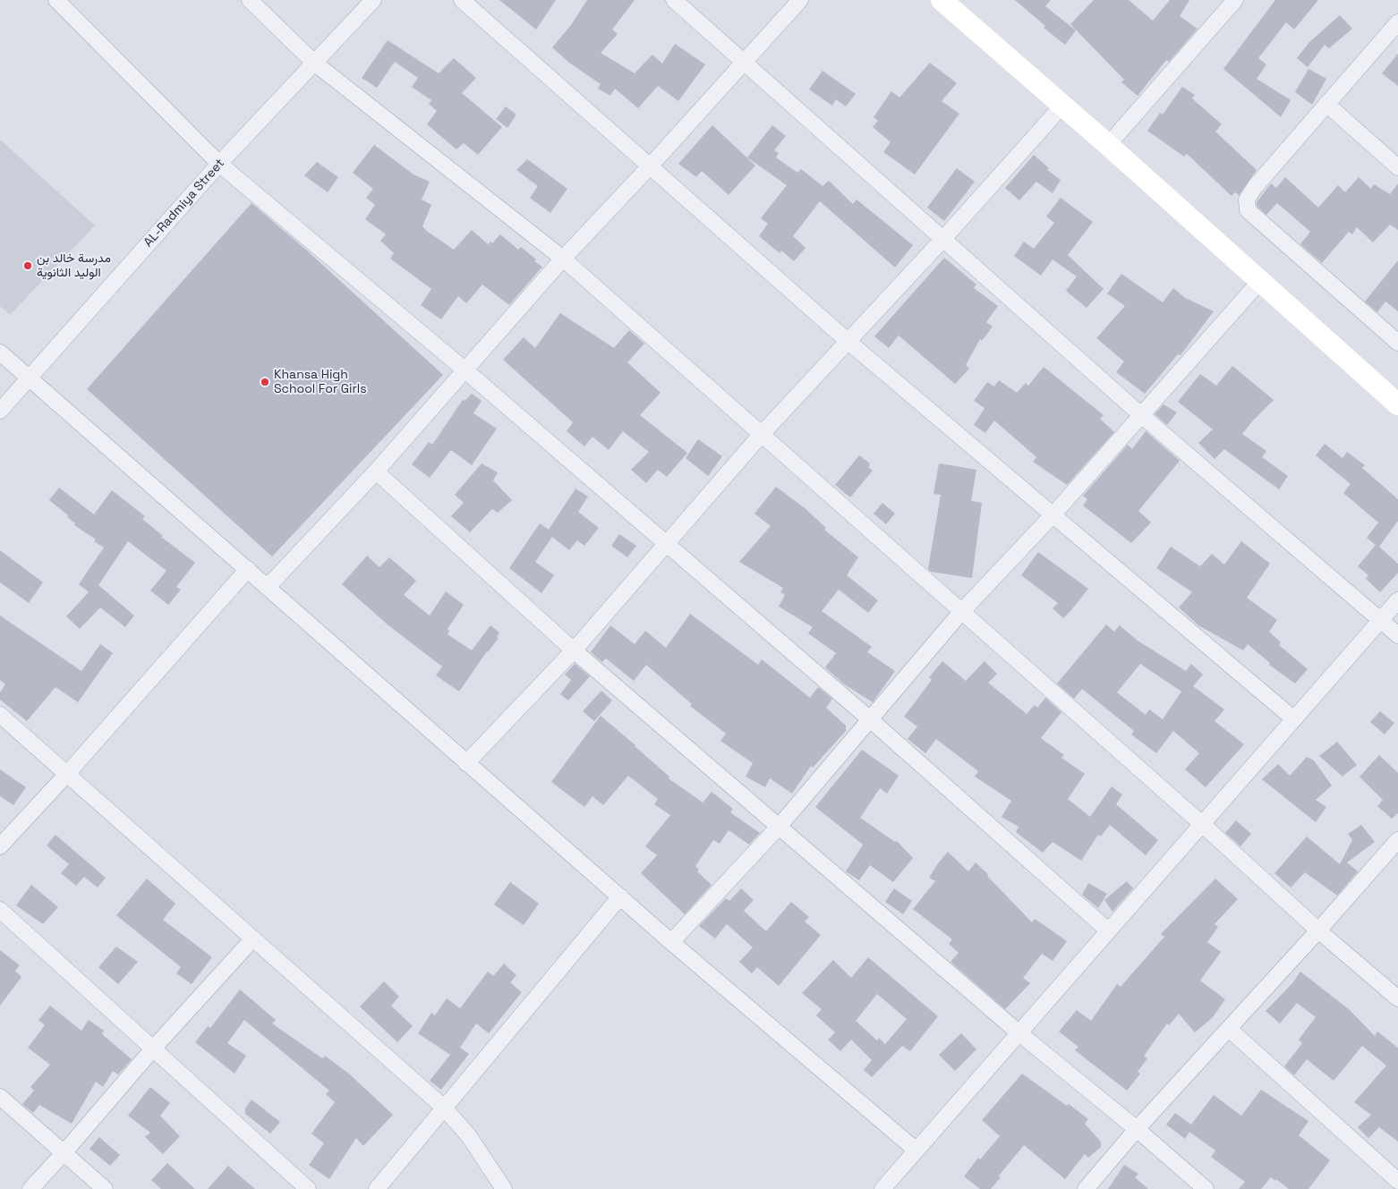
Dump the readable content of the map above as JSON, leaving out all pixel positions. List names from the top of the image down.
{
  "streets": {
    "street": ["AL-Radmiya Street"]
  },
  "places": ["مدرسة خالد بن الوليد الثانوية", "Khansa High School For Girls"]
}
